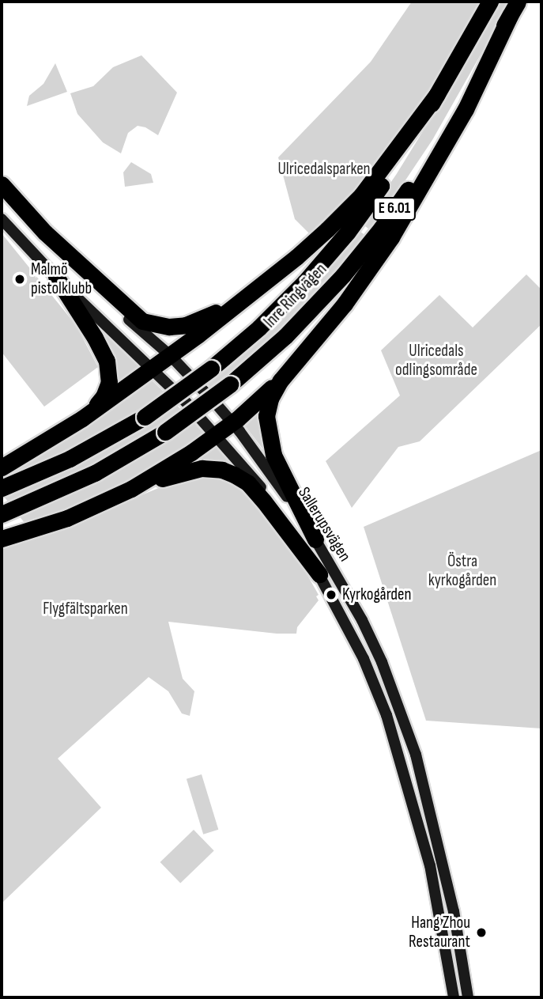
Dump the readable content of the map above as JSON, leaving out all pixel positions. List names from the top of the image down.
{
  "streets": {
    "highway": ["E 6.01", "Inre Ringvägen"],
    "main road": ["Sallerupsvägen"]
  },
  "parks": [
    "Ulricedalsparken",
    "Ulricedals odlingsområde",
    "Östra kyrkogården",
    "Flygfältsparken"
  ],
  "places": ["Malmö pistolklubb", "Kyrkogården", "Hang Zhou Restaurant"]
}
